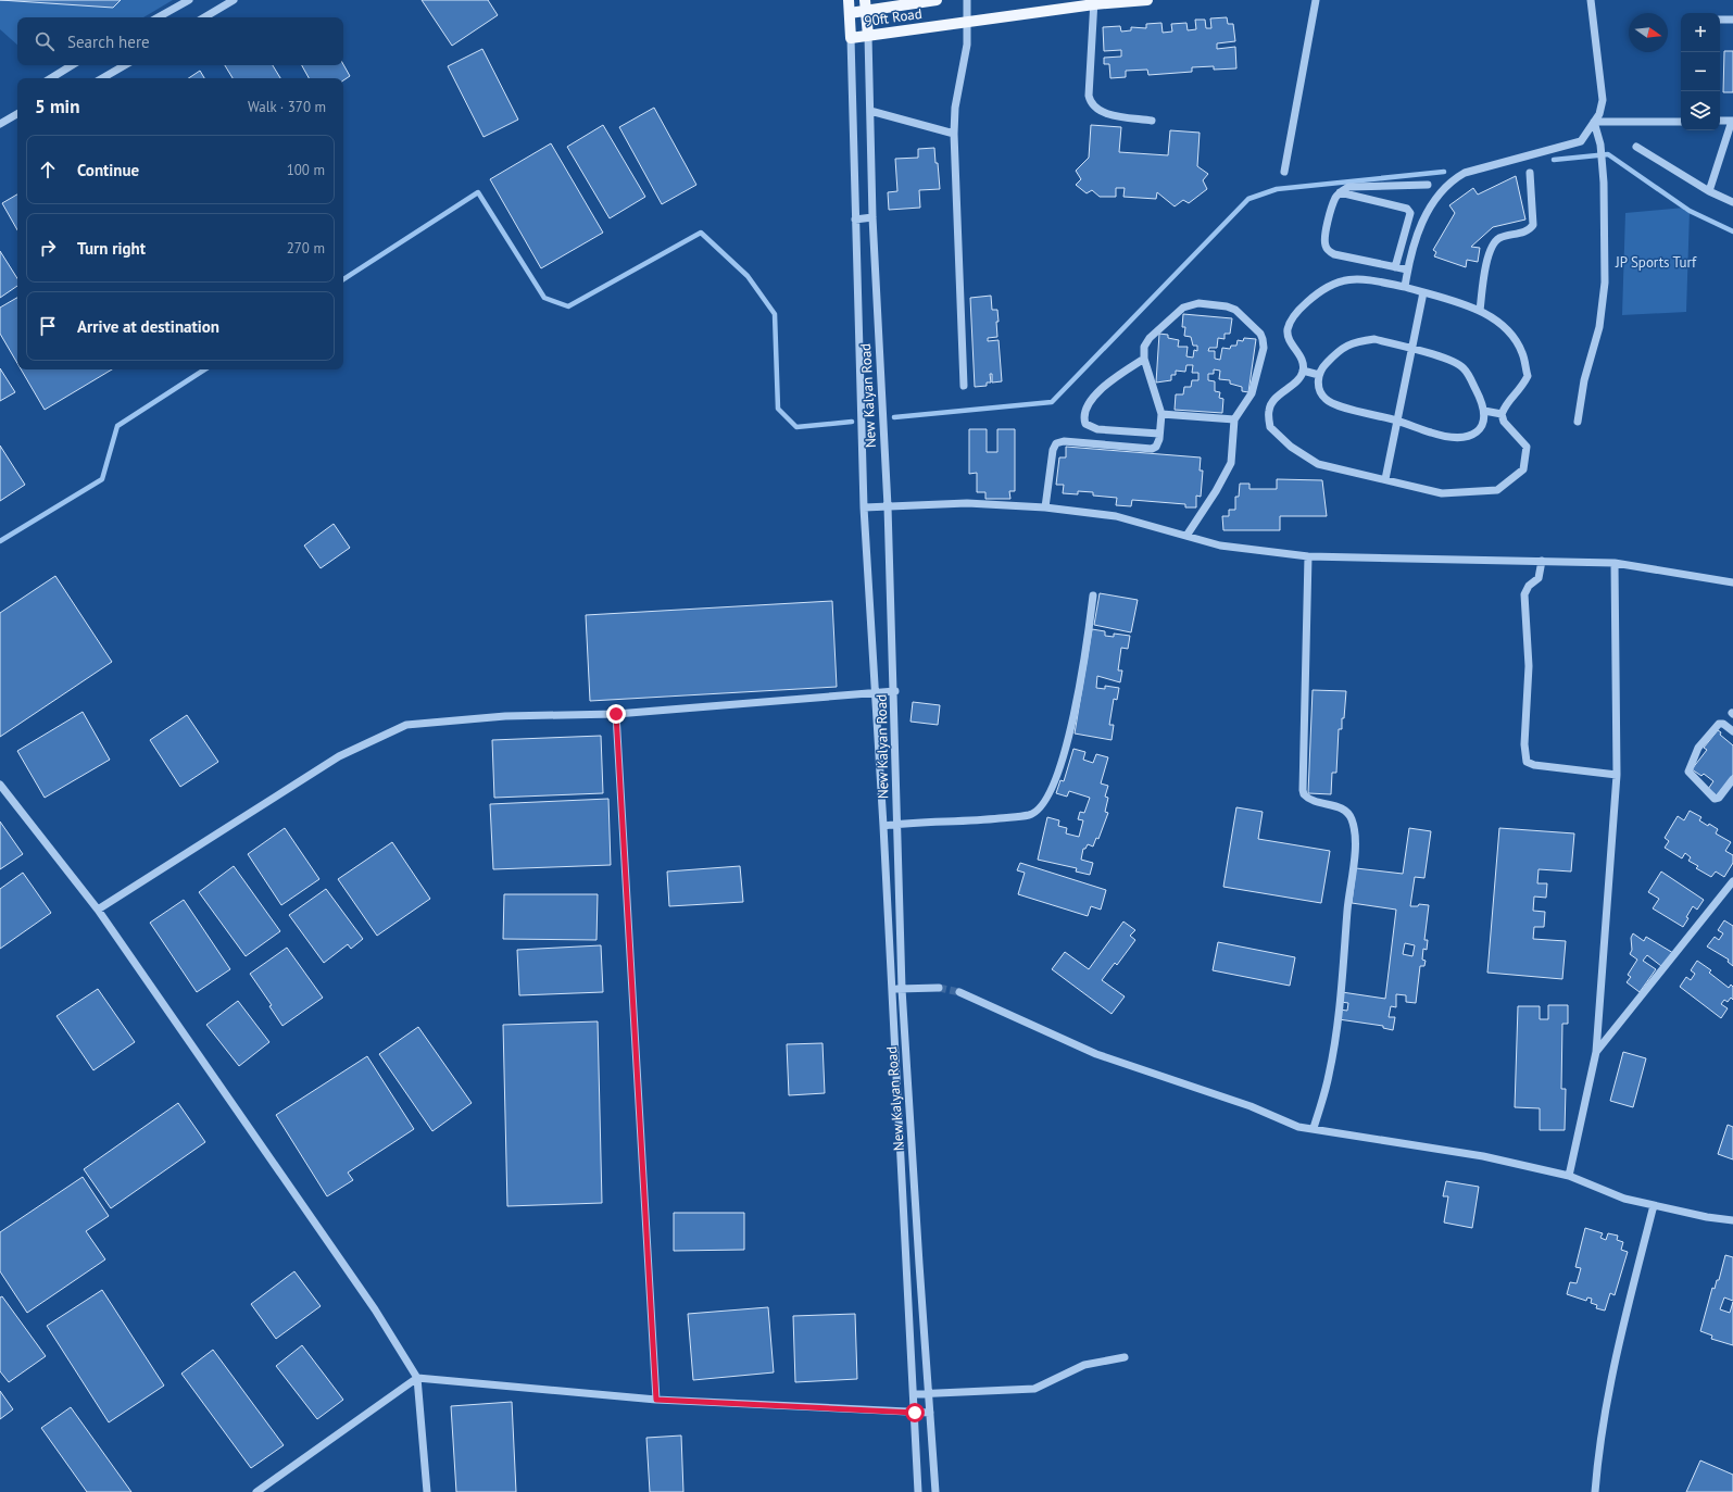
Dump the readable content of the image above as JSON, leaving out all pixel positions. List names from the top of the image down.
{
  "streets": {
    "main road": ["90ft Road", "New Kalyan Road"]
  },
  "crossings": [
    ["90ft Road", "New Kalyan Road"]
  ],
  "parks": ["JP Sports Turf"],
  "north": "right",
  "page": {
    "map_buttons": ["+", "−"],
    "search": "Search here",
    "heading": ["5 min", "Walk · 370 m"],
    "list": [
      ["Continue", "100 m"],
      ["Turn right", "270 m"],
      "Arrive at destination"
    ]
  }
}
